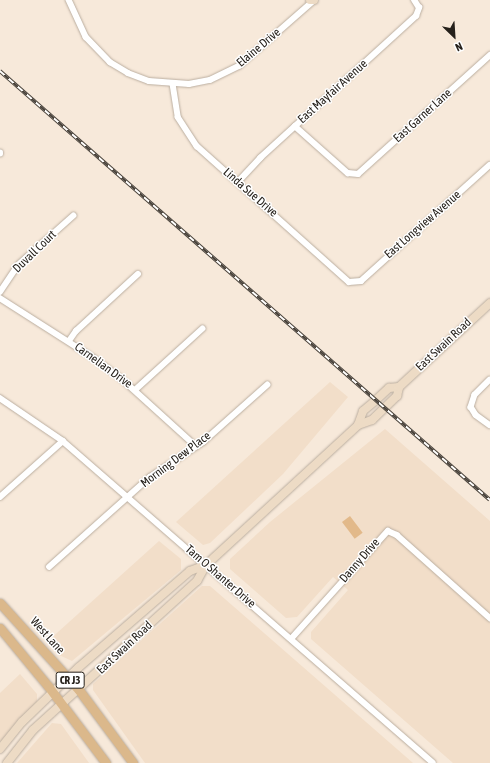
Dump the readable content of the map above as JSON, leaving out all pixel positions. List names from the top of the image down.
{
  "streets": {
    "main road": ["East Swain Road", "West Lane", "CR J3"],
    "street": [
      "Elaine Drive",
      "East Mayfair Avenue",
      "East Garner Lane",
      "Linda Sue Drive",
      "East Longview Avenue",
      "Duvall Court",
      "Carnelian Drive",
      "Morning Dew Place",
      "Danny Drive",
      "Tam O Shanter Drive"
    ]
  },
  "crossings": [
    ["Elaine Drive", "Linda Sue Drive"],
    ["East Mayfair Avenue", "East Garner Lane"],
    ["East Mayfair Avenue", "Linda Sue Drive"],
    ["Linda Sue Drive", "East Longview Avenue"],
    ["East Swain Road", "Tam O Shanter Drive"],
    ["East Swain Road", "West Lane"],
    ["East Swain Road", "CR J3"],
    ["Carnelian Drive", "Morning Dew Place"],
    ["Morning Dew Place", "Tam O Shanter Drive"],
    ["Danny Drive", "Tam O Shanter Drive"]
  ],
  "north": "bottom right"
}
